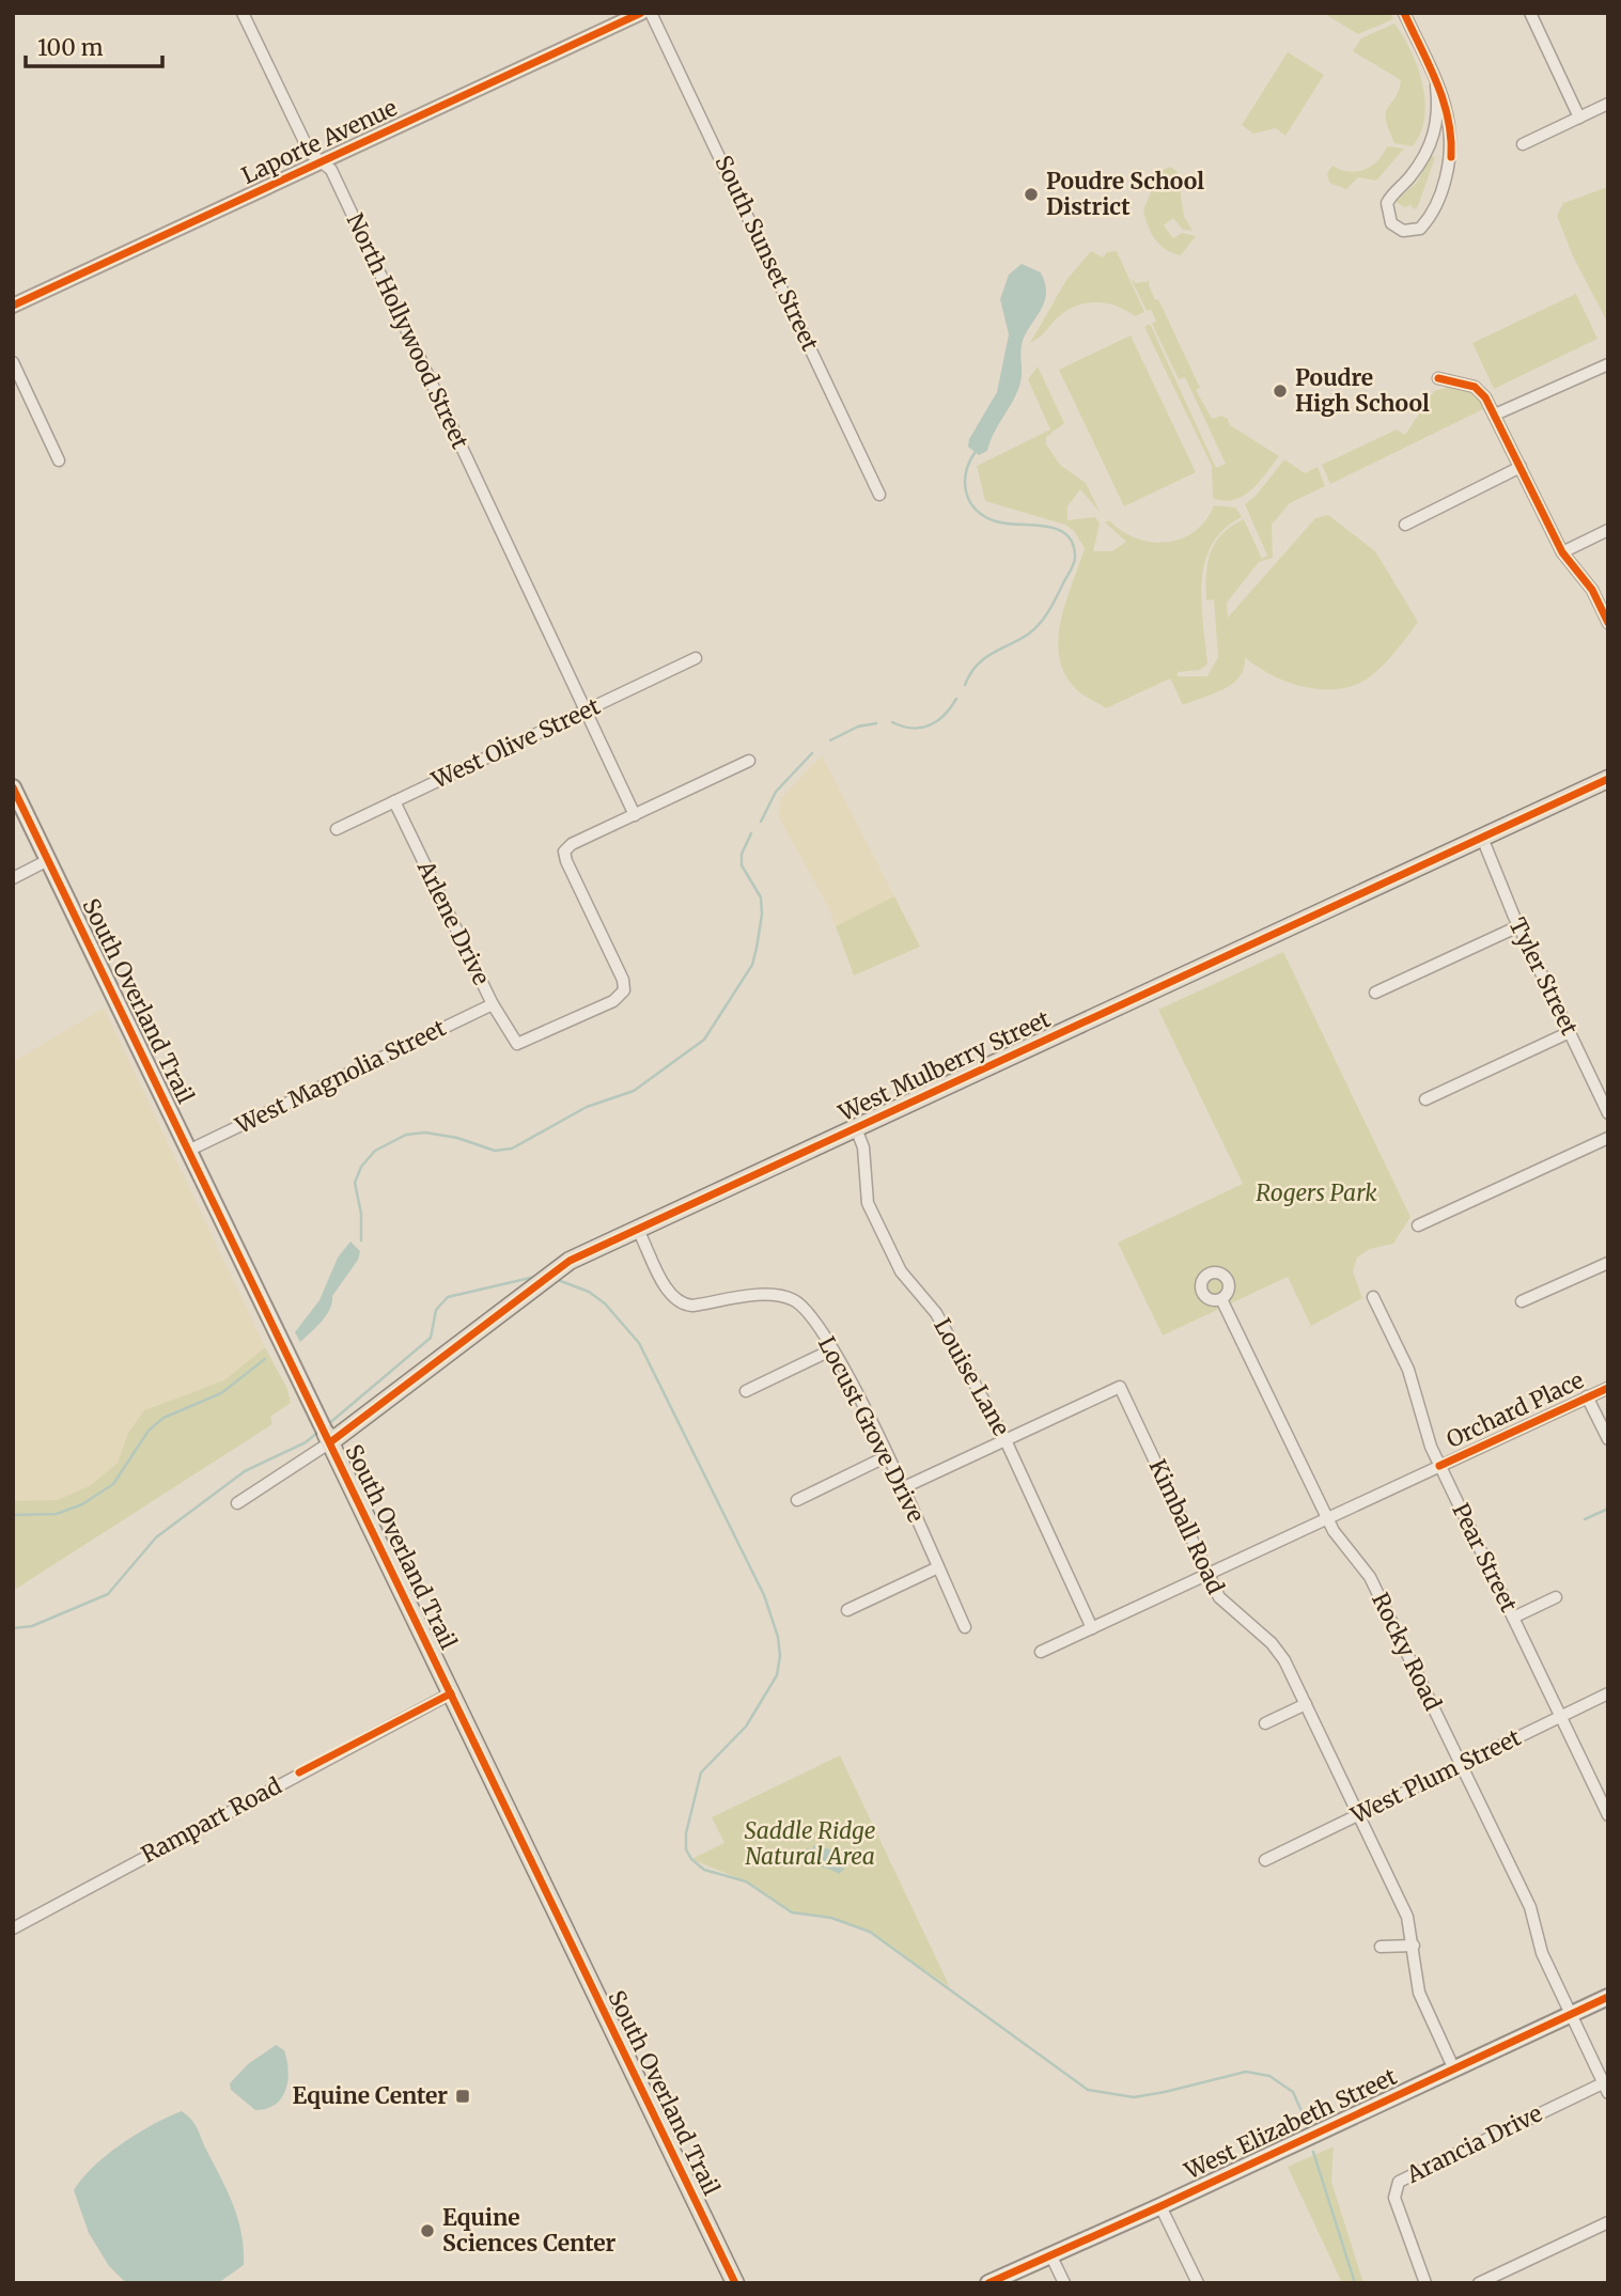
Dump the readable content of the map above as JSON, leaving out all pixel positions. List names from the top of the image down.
{
  "streets": {
    "main road": ["South Overland Trail", "West Mulberry Street", "West Elizabeth Street"],
    "street": [
      "Laporte Avenue",
      "South Sunset Street",
      "North Hollywood Street",
      "West Olive Street",
      "Arlene Drive",
      "Tyler Street",
      "West Magnolia Street",
      "Louise Lane",
      "Orchard Place",
      "Locust Grove Drive",
      "Kimball Road",
      "Pear Street",
      "Rocky Road",
      "West Plum Street",
      "Rampart Road",
      "Arancia Drive"
    ]
  },
  "crossings": [
    ["Laporte Avenue", "North Hollywood Street"],
    ["North Hollywood Street", "West Olive Street"],
    ["North Hollywood Street", "Arlene Drive"],
    ["West Olive Street", "Arlene Drive"],
    ["Arlene Drive", "West Magnolia Street"],
    ["Tyler Street", "West Mulberry Street"],
    ["South Overland Trail", "West Mulberry Street"],
    ["South Overland Trail", "West Magnolia Street"],
    ["South Overland Trail", "Rampart Road"],
    ["West Mulberry Street", "Louise Lane"],
    ["West Mulberry Street", "Locust Grove Drive"],
    ["Louise Lane", "Orchard Place"],
    ["Louise Lane", "Kimball Road"],
    ["Orchard Place", "Kimball Road"],
    ["Orchard Place", "Pear Street"],
    ["Orchard Place", "Rocky Road"],
    ["Locust Grove Drive", "Kimball Road"],
    ["Kimball Road", "West Plum Street"],
    ["Kimball Road", "West Elizabeth Street"],
    ["Pear Street", "West Plum Street"],
    ["Rocky Road", "West Plum Street"],
    ["Rocky Road", "West Elizabeth Street"],
    ["Rocky Road", "Arancia Drive"]
  ],
  "parks": ["Rogers Park", "Saddle Ridge Natural Area"],
  "places": {
    "other": ["Poudre School District", "Poudre High School", "Equine Sciences Center"],
    "transit": ["Equine Center"]
  },
  "scale_bar": "100 m"
}
